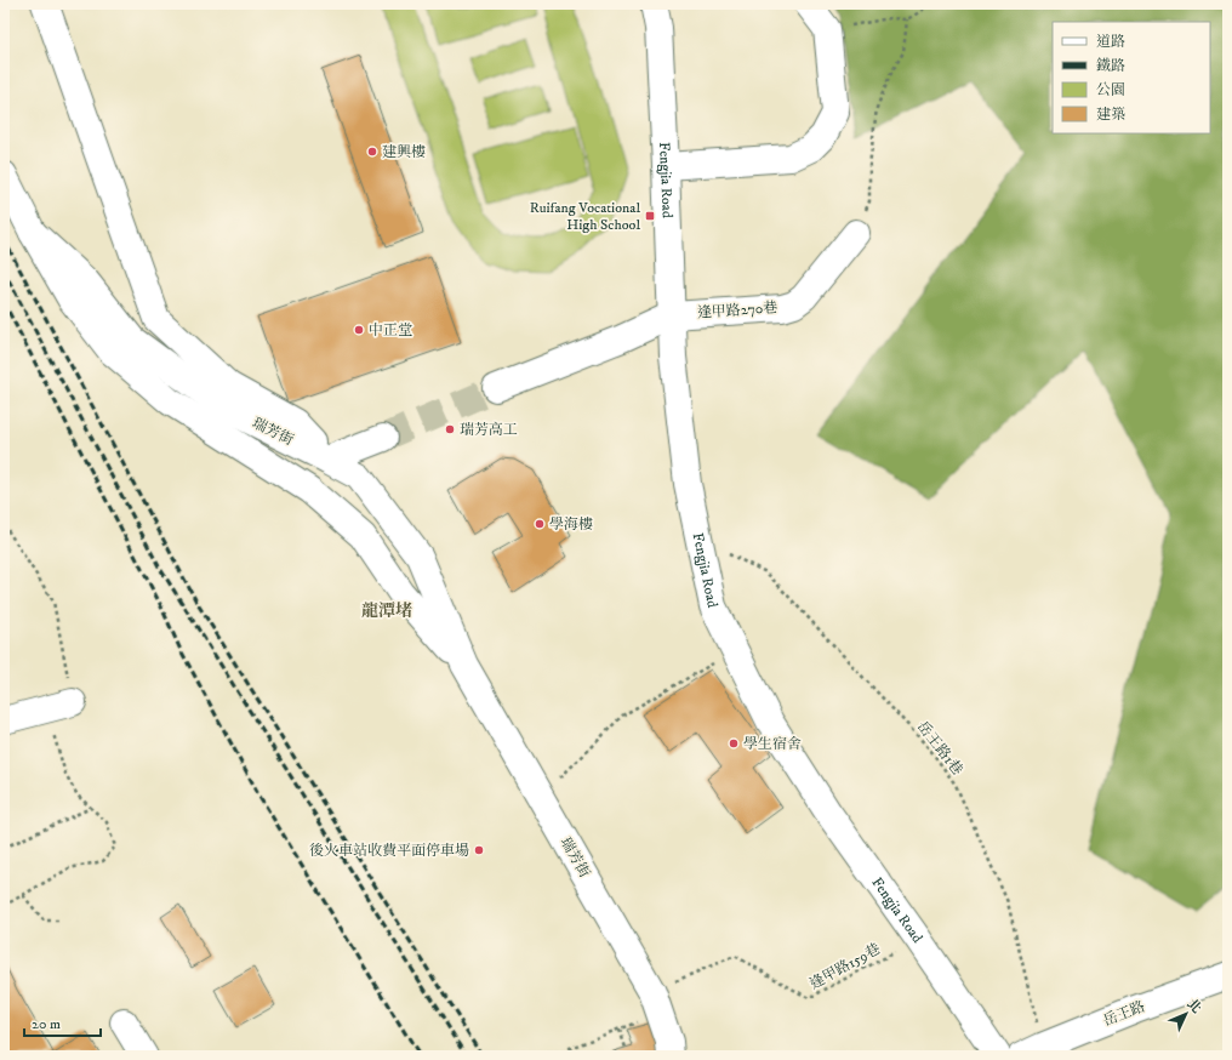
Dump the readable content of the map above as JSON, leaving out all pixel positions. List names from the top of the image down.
{
  "streets": {
    "main road": [
      "Fengjia Road",
      "逢甲路270巷",
      "瑞芳街",
      "岳王路"
    ],
    "path": ["岳王路1巷", "逢甲路159巷"]
  },
  "crossings": [
    ["Fengjia Road", "逢甲路270巷"],
    ["Fengjia Road", "岳王路1巷"],
    ["Fengjia Road", "逢甲路159巷"],
    ["瑞芳街", "逢甲路159巷"],
    ["岳王路1巷", "岳王路"]
  ],
  "districts": ["龍潭堵"],
  "places": {
    "other": [
      "建興樓",
      "中正堂",
      "瑞芳高工",
      "學海樓",
      "學生宿舍",
      "後火車站收費平面停車場"
    ],
    "transit": ["Ruifang Vocational High School"]
  },
  "legend": [
    "道路",
    "鐵路",
    "公園",
    "建築"
  ],
  "scale_bar": "20 m",
  "north": "top right"
}
